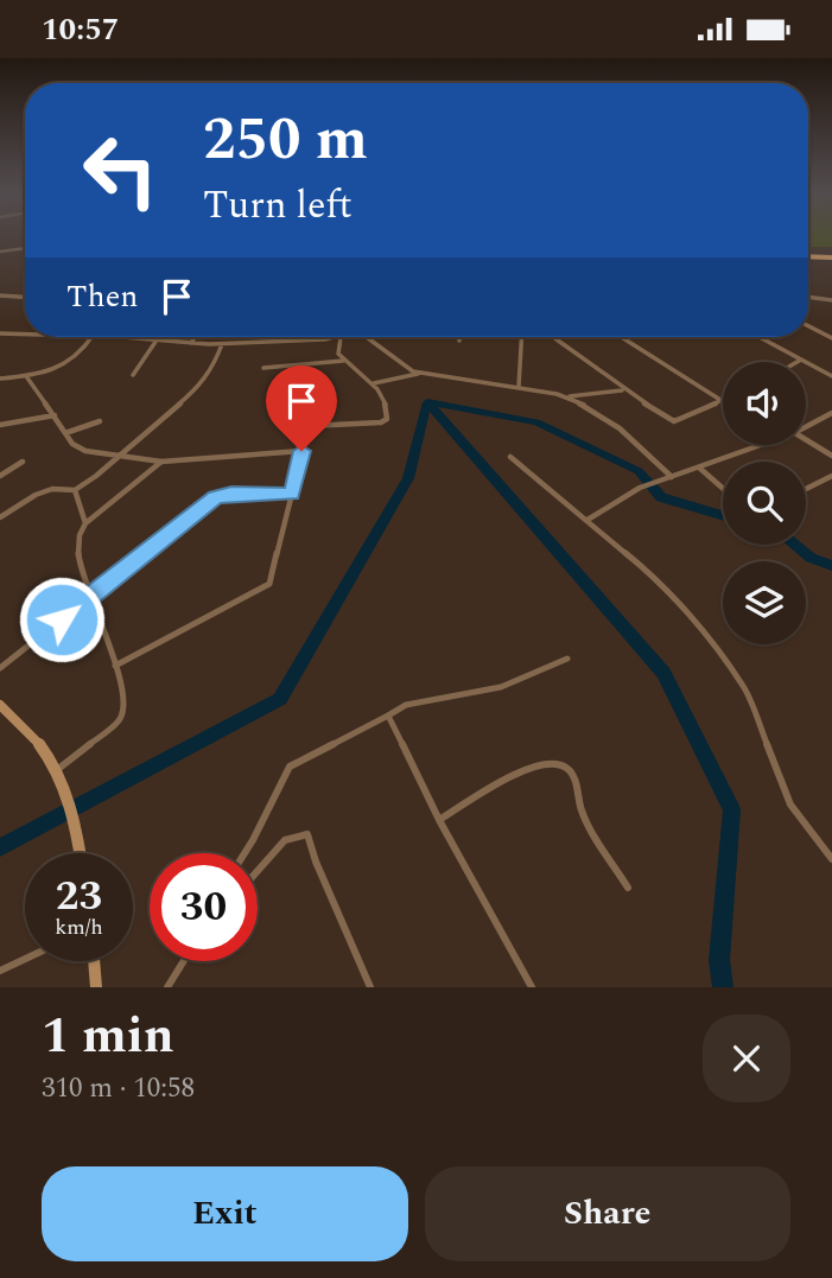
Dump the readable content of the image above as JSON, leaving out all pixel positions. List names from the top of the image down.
{
  "page": {
    "status": "10:57",
    "turn": ["250 m", "Turn left"],
    "then": "Then",
    "speed": "23 km/h",
    "limit": "30",
    "heading": ["1 min", "310 m · 10:58"],
    "buttons": ["Exit", "Share"]
  }
}
